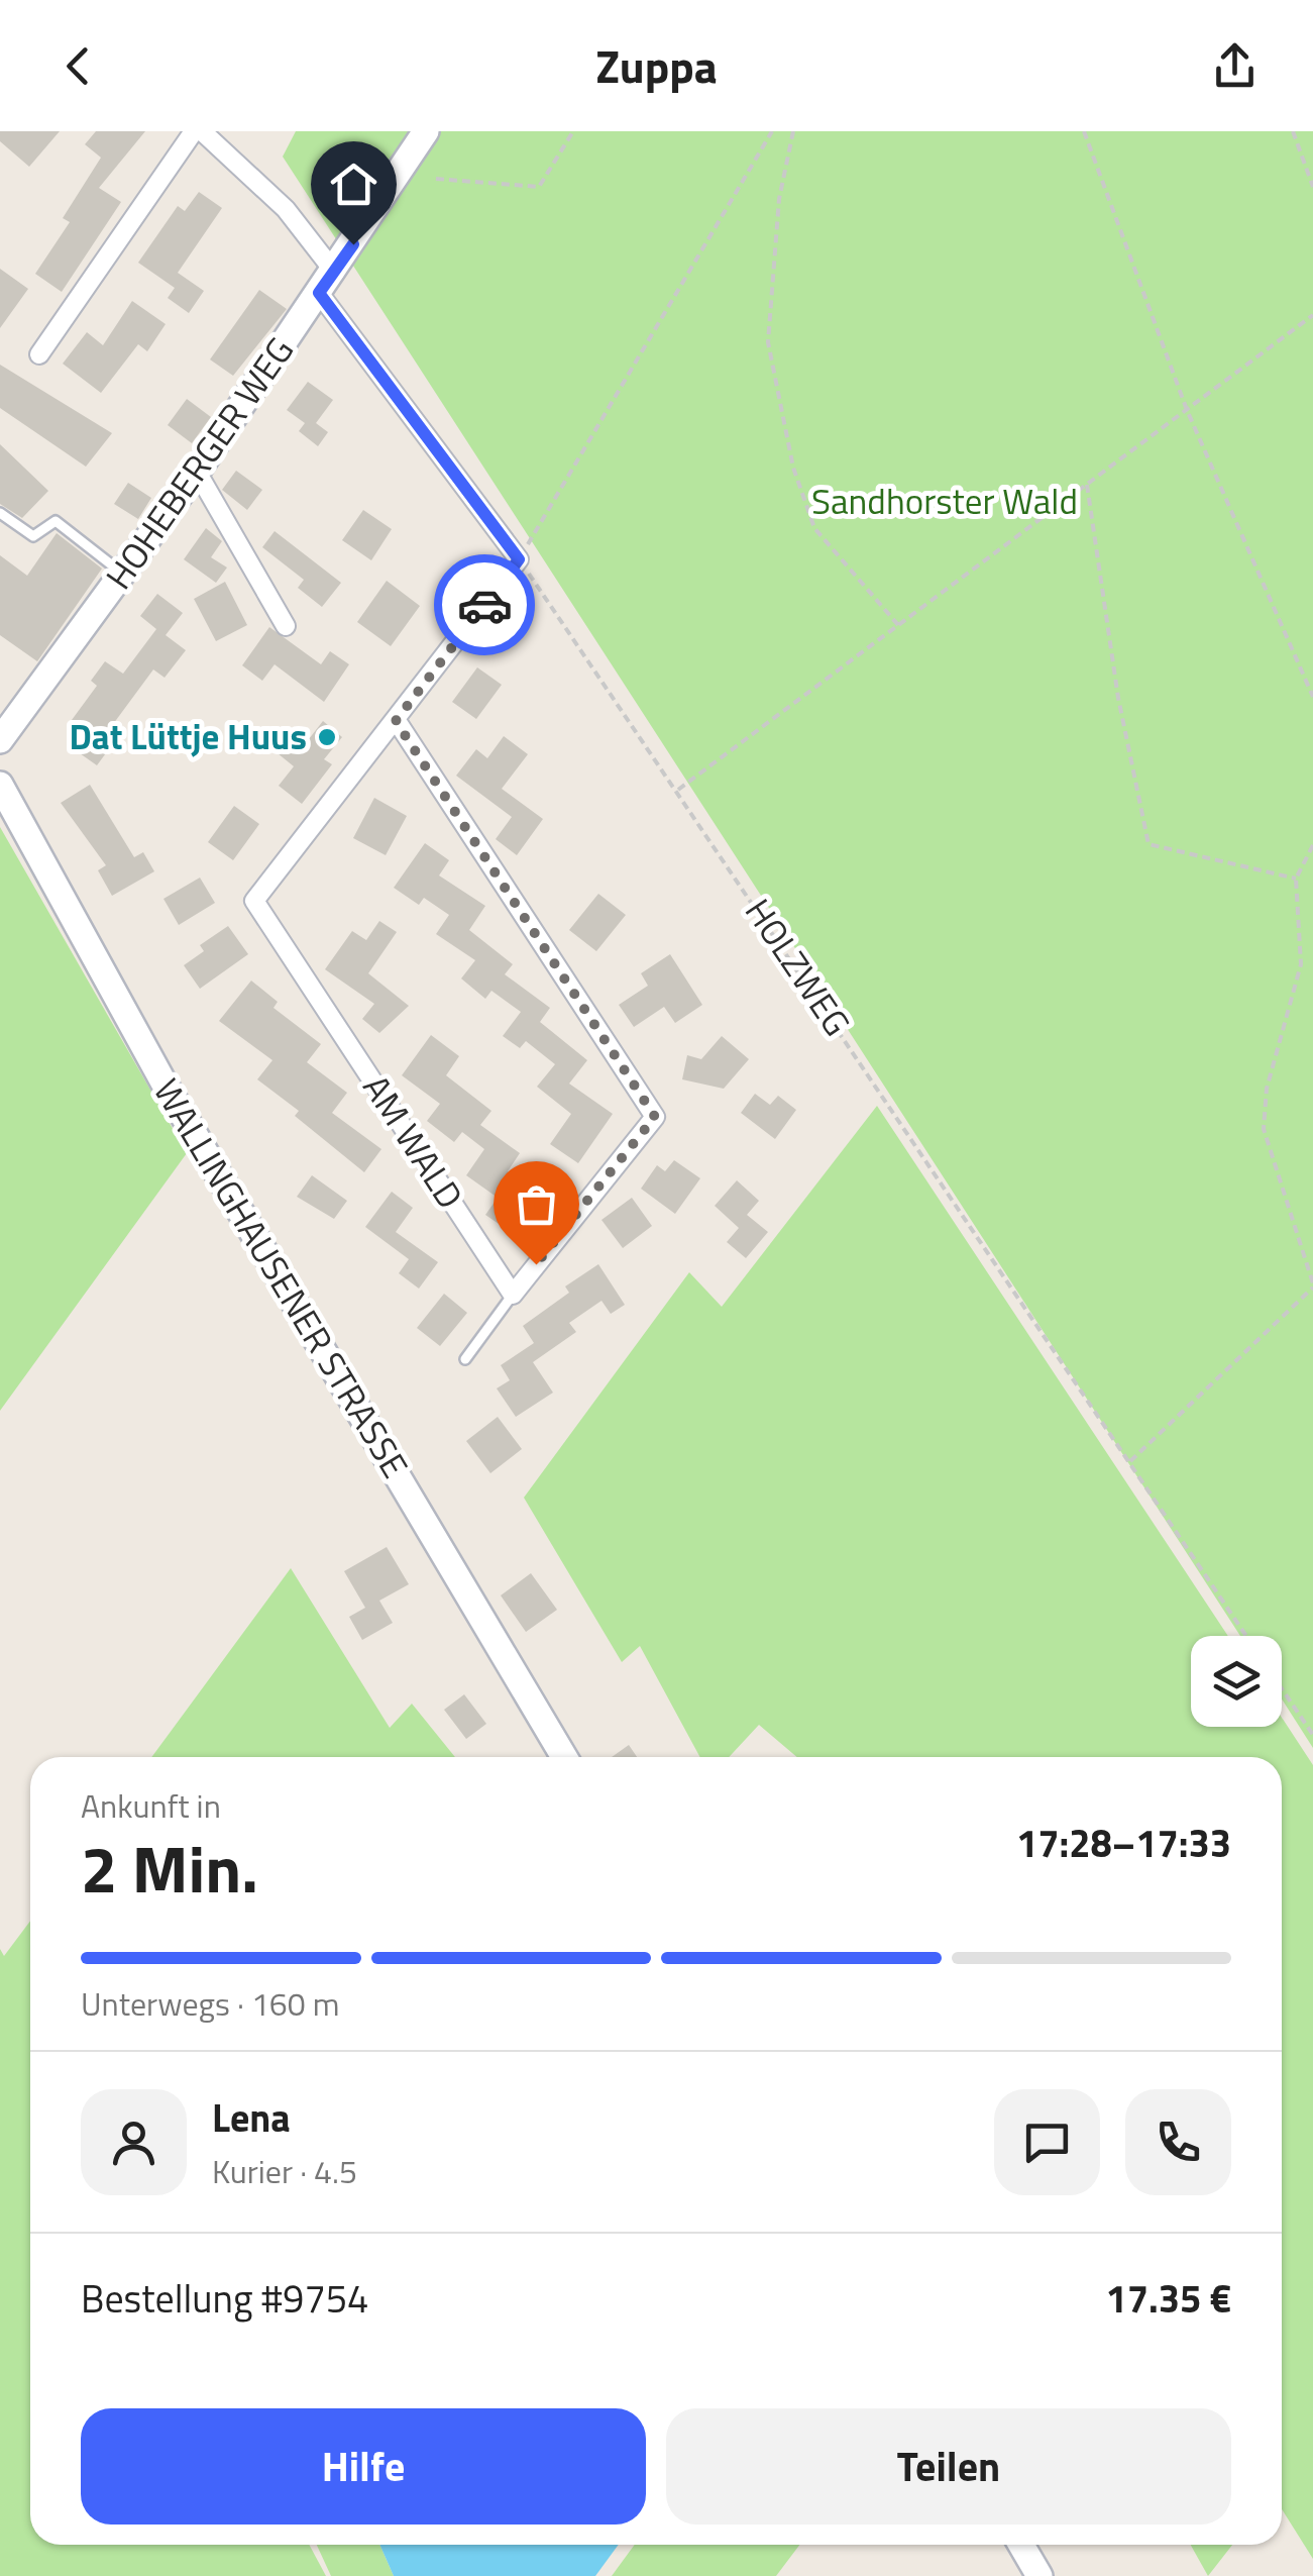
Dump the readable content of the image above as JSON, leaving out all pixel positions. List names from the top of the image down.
{
  "streets": {
    "street": ["HOHEBERGER WEG", "AM WALD", "WALLINGHAUSENER STRASSE"],
    "path": ["HOLZWEG"]
  },
  "crossings": [
    ["HOLZWEG", "AM WALD"]
  ],
  "parks": ["Sandhorster Wald"],
  "places": ["Dat Lüttje Huus"],
  "page": {
    "header": "Zuppa",
    "heading": ["2 Min.", "Ankunft in", "17:28–17:33"],
    "panel": [
      "Lena",
      "Kurier · 4.5",
      "Bestellung #9754",
      "17.35 €"
    ],
    "bar": "Unterwegs · 160 m",
    "buttons": ["Hilfe", "Teilen"]
  }
}
